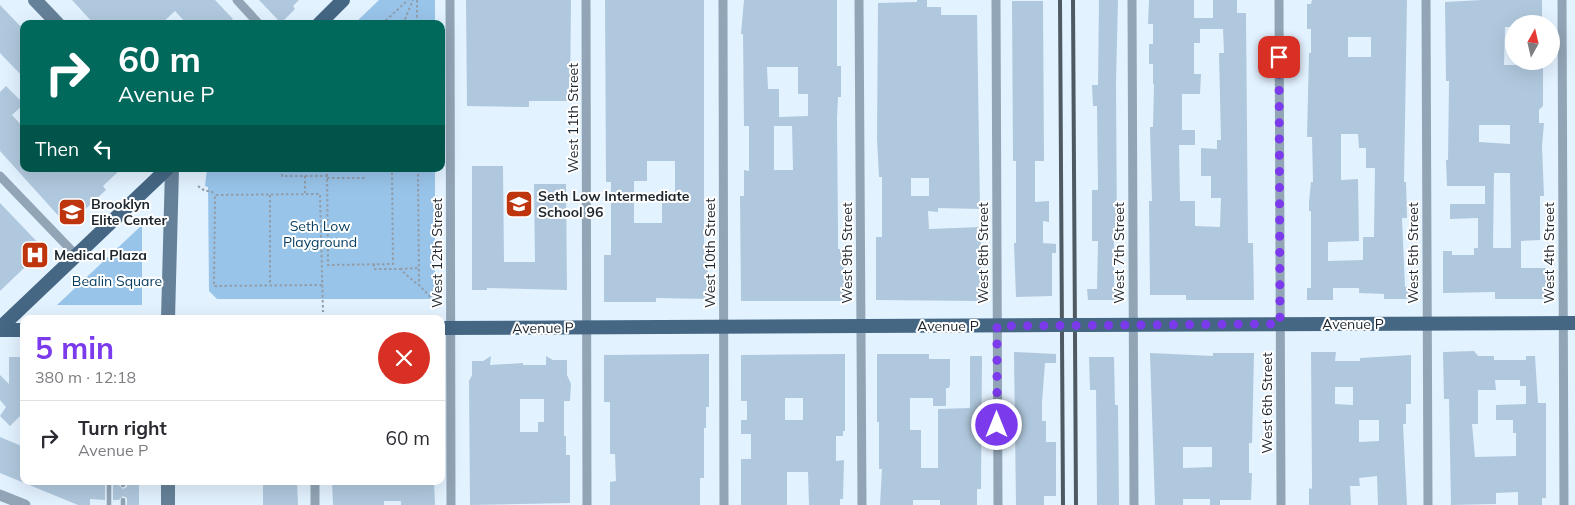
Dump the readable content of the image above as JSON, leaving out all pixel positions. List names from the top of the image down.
{
  "streets": {
    "main road": ["Avenue P"],
    "street": [
      "West 11th Street",
      "West 12th Street",
      "West 10th Street",
      "West 9th Street",
      "West 8th Street",
      "West 7th Street",
      "West 5th Street",
      "West 4th Street",
      "West 6th Street"
    ]
  },
  "crossings": [
    ["West 11th Street", "Avenue P"],
    ["West 12th Street", "Avenue P"],
    ["West 10th Street", "Avenue P"],
    ["West 9th Street", "Avenue P"],
    ["West 8th Street", "Avenue P"],
    ["West 7th Street", "Avenue P"],
    ["West 5th Street", "Avenue P"],
    ["West 4th Street", "Avenue P"],
    ["Avenue P", "West 6th Street"]
  ],
  "parks": ["Seth Low Playground", "Bealin Square"],
  "places": {
    "school or university": ["Seth Low Intermediate School 96", "Brooklyn Elite Center"],
    "hospital": ["Medical Plaza"]
  },
  "north": "top",
  "page": {
    "turn": ["60 m", "Avenue P"],
    "then": "Then",
    "heading": ["5 min", "380 m · 12:18"],
    "list": [
      {
        "name": "Turn right",
        "note": "Avenue P",
        "value": "60 m"
      }
    ]
  }
}
